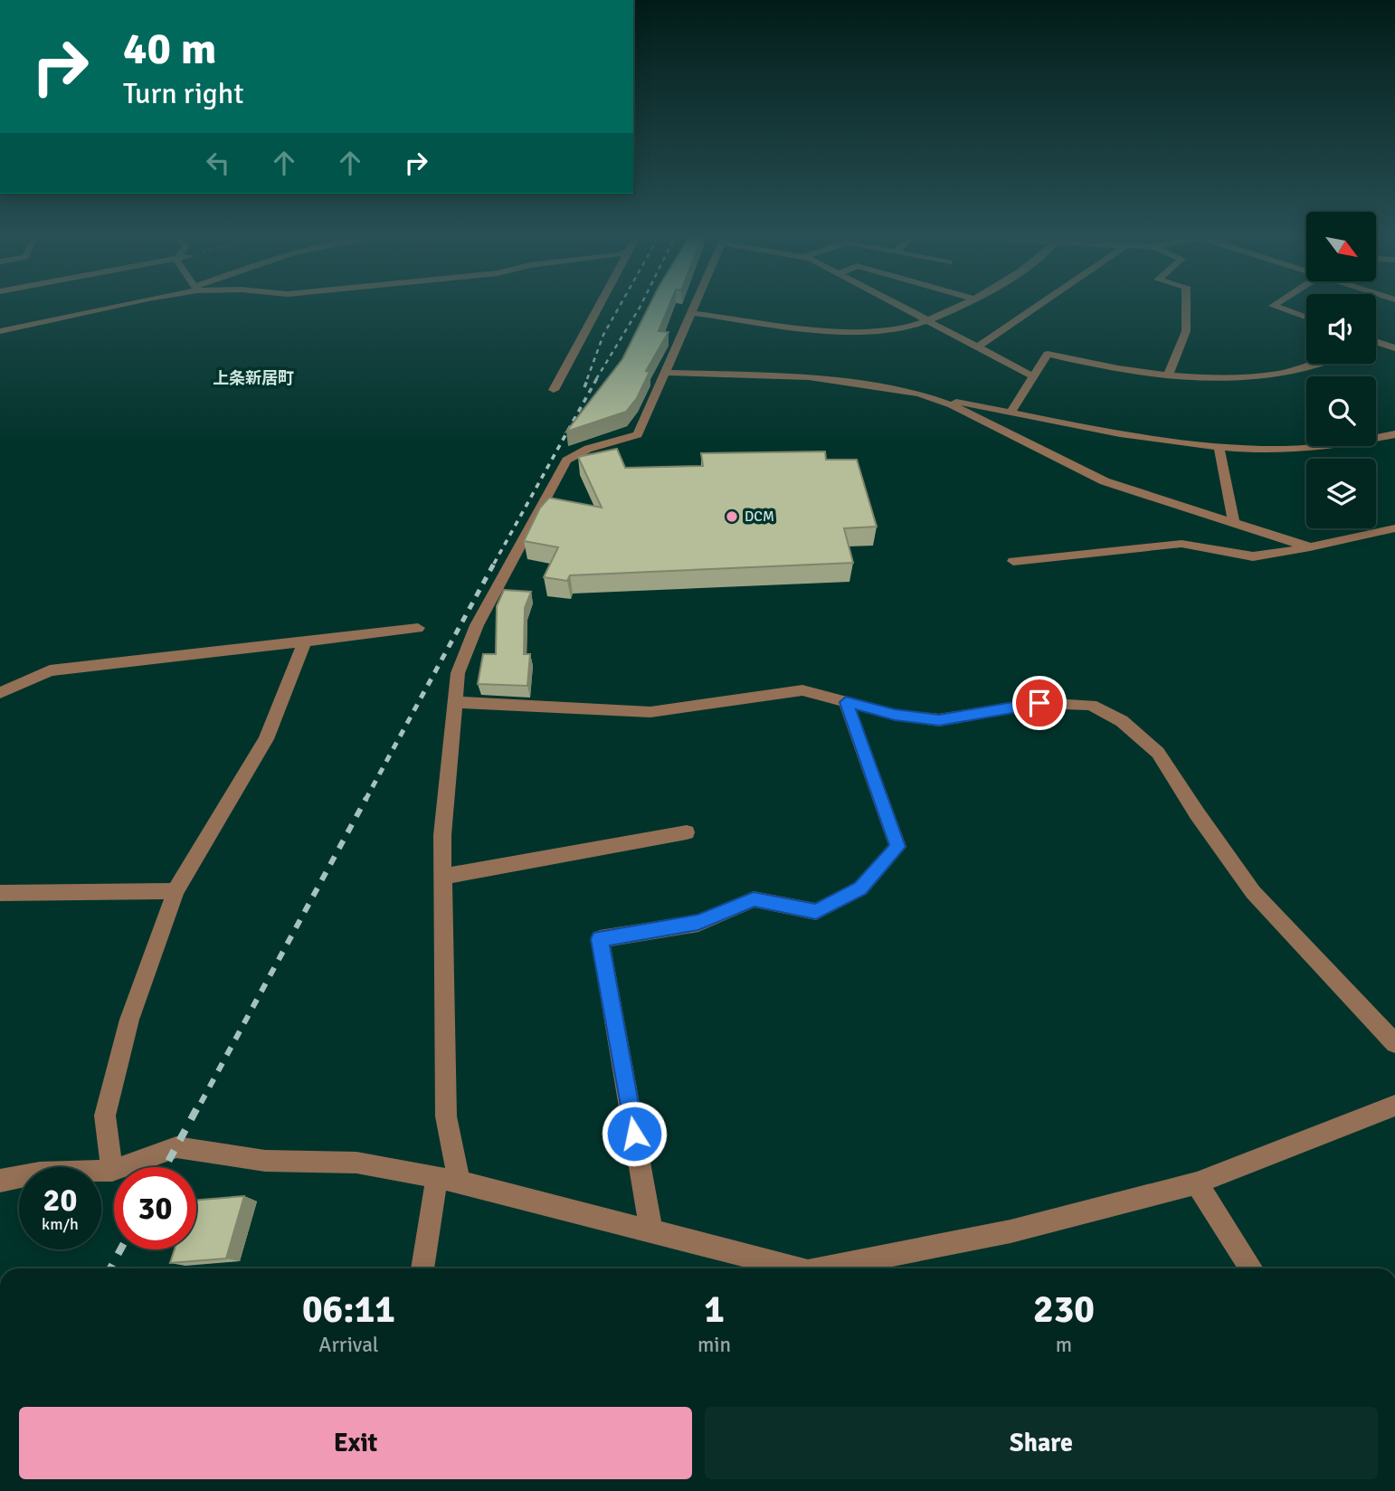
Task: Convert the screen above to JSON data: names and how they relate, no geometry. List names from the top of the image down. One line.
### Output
{"districts":["上条新居町"],"places":["DCM"],"north":"bottom right","page":{"turn":["40 m","Turn right"],"speed":"20 km/h","limit":"30","eta":["06:11","Arrival","1","min","230","m"],"buttons":["Exit","Share"]}}
